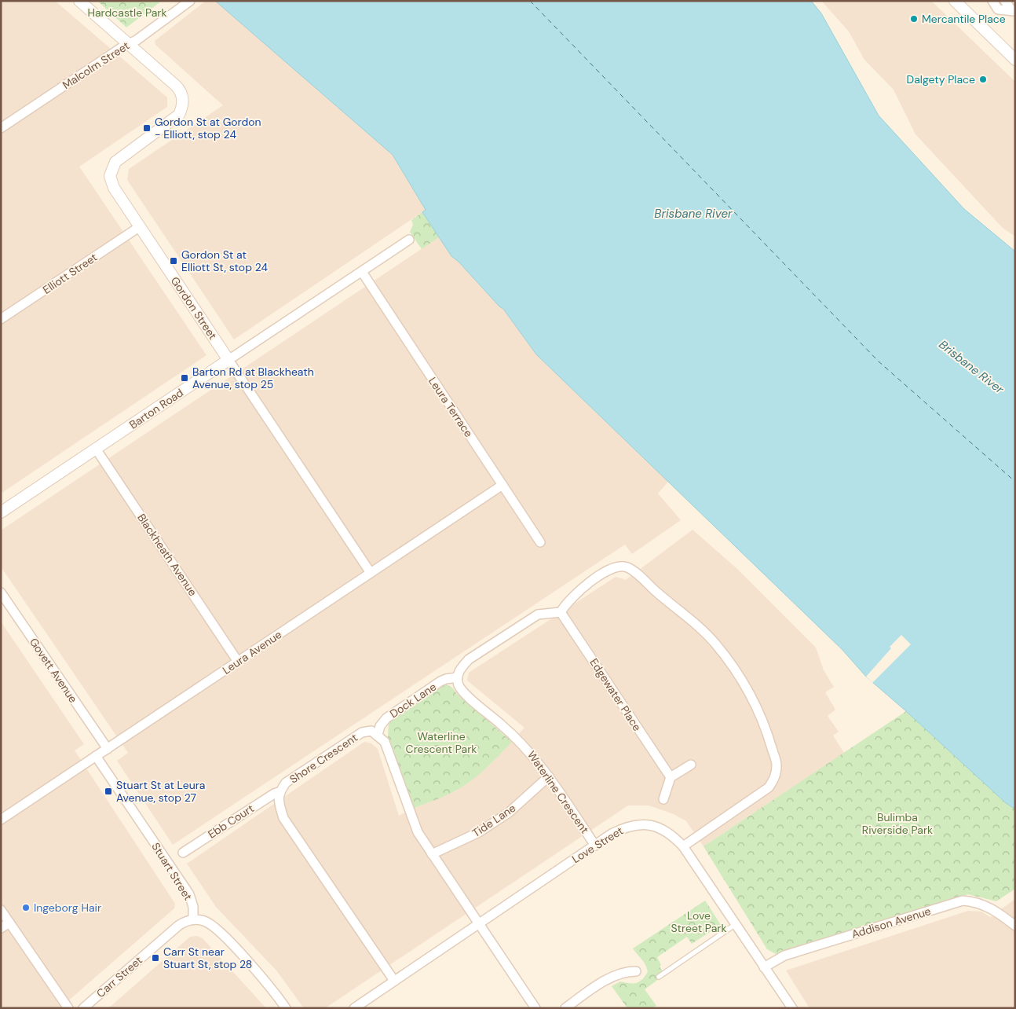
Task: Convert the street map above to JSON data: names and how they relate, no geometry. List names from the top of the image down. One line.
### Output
{"streets":{"street":["Malcolm Street","Elliott Street","Gordon Street","Leura Terrace","Barton Road","Blackheath Avenue","Leura Avenue","Govett Avenue","Edgewater Place","Dock Lane","Shore Crescent","Waterline Crescent","Tide Lane","Ebb Court","Love Street","Stuart Street","Addison Avenue","Carr Street"]},"crossings":[["Malcolm Street","Gordon Street"],["Elliott Street","Gordon Street"],["Gordon Street","Barton Road"],["Gordon Street","Leura Avenue"],["Leura Terrace","Barton Road"],["Leura Terrace","Leura Avenue"],["Barton Road","Blackheath Avenue"],["Blackheath Avenue","Leura Avenue"],["Leura Avenue","Govett Avenue"],["Leura Avenue","Stuart Street"],["Dock Lane","Shore Crescent"],["Dock Lane","Waterline Crescent"],["Shore Crescent","Ebb Court"],["Waterline Crescent","Tide Lane"],["Waterline Crescent","Love Street"],["Love Street","Addison Avenue"],["Stuart Street","Carr Street"]],"water":["Brisbane River"],"parks":["Hardcastle Park","Waterline Crescent Park","Bulimba Riverside Park","Love Street Park"],"places":{"other":["Mercantile Place","Dalgety Place","Ingeborg Hair"],"transit":["Gordon St at Gordon - Elliott, stop 24","Gordon St at Elliott St, stop 24","Barton Rd at Blackheath Avenue, stop 25","Stuart St at Leura Avenue, stop 27","Carr St near Stuart St, stop 28"]}}
